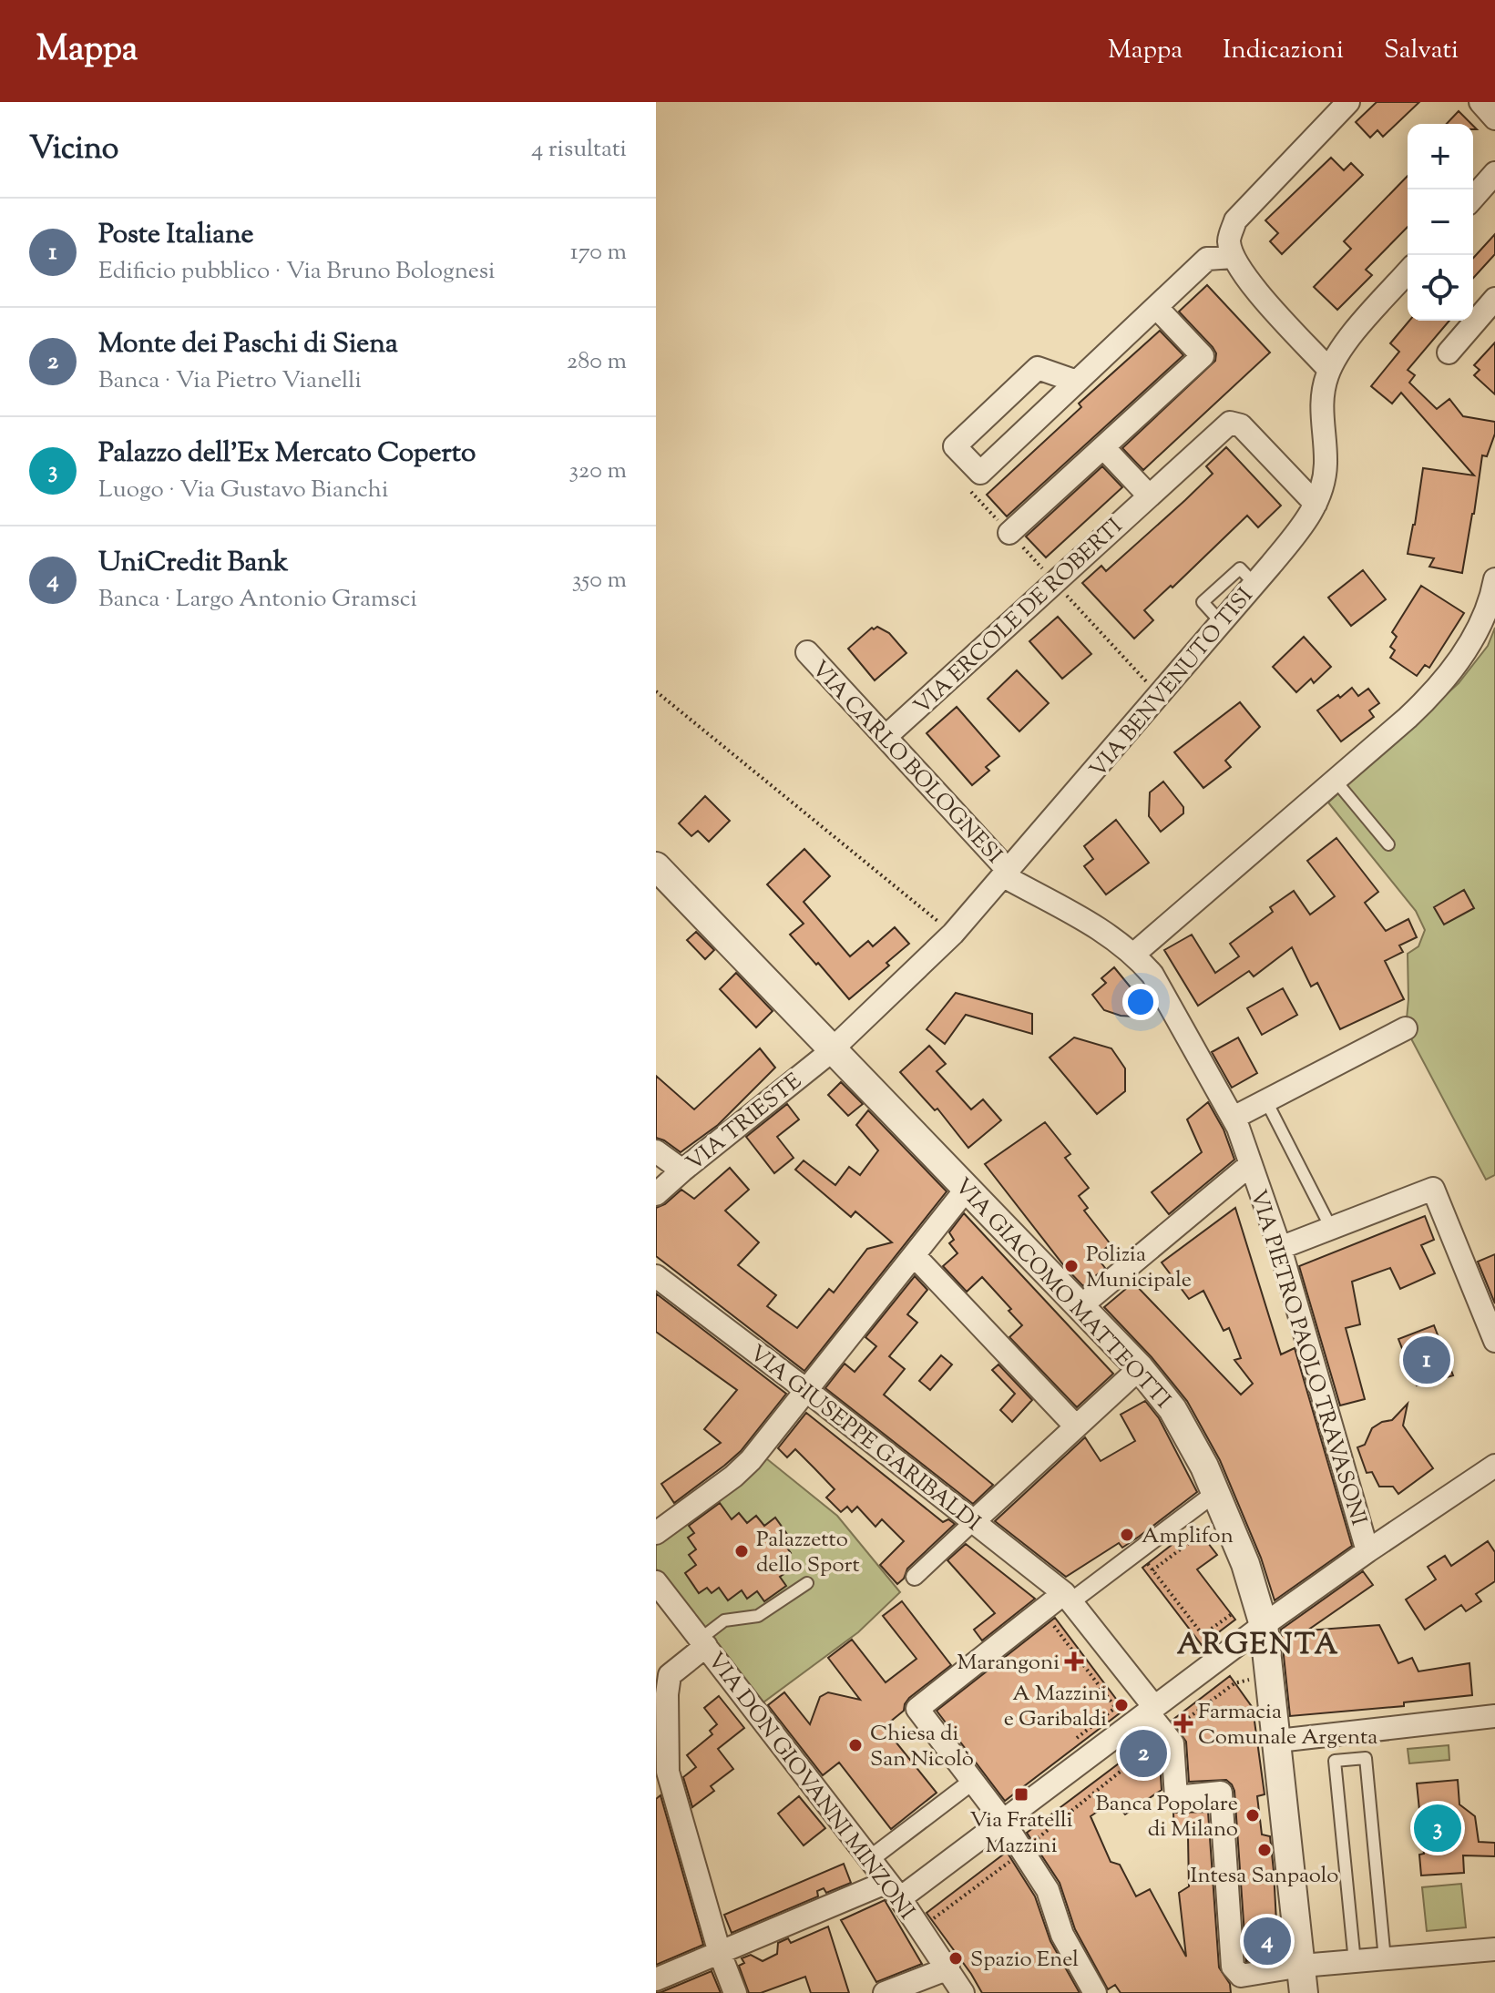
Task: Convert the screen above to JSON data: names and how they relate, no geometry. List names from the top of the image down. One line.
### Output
{"streets":{"street":["VIA ERCOLE DE ROBERTI","VIA BENVENUTO TISI","VIA CARLO BOLOGNESI","VIA TRIESTE","VIA GIACOMO MATTEOTTI","VIA PIETRO PAOLO TRAVASONI","VIA GIUSEPPE GARIBALDI","VIA DON GIOVANNI MINZONI"]},"crossings":[["VIA ERCOLE DE ROBERTI","VIA BENVENUTO TISI"],["VIA ERCOLE DE ROBERTI","VIA CARLO BOLOGNESI"],["VIA BENVENUTO TISI","VIA CARLO BOLOGNESI"],["VIA BENVENUTO TISI","VIA TRIESTE"],["VIA BENVENUTO TISI","VIA GIACOMO MATTEOTTI"],["VIA CARLO BOLOGNESI","VIA PIETRO PAOLO TRAVASONI"],["VIA TRIESTE","VIA GIACOMO MATTEOTTI"]],"districts":["ARGENTA"],"places":{"other":["Polizia Municipale","Amplifon","Palazzetto dello Sport","A Mazzini e Garibaldi","Chiesa di San Nicolò","Banca Popolare di Milano","Intesa Sanpaolo","Spazio Enel"],"health":["Marangoni","Farmacia Comunale Argenta"],"transit":["Via Fratelli Mazzini"]},"page":{"header":"Mappa","nav":["Mappa","Indicazioni","Salvati"],"heading":["Vicino","4 risultati"],"map_buttons":["+","−"],"list":[{"mark":"1","name":"Poste Italiane","note":"Edificio pubblico · Via Bruno Bolognesi","value":"170 m"},{"mark":"2","name":"Monte dei Paschi di Siena","note":"Banca · Via Pietro Vianelli","value":"280 m"},{"mark":"3","name":"Palazzo dell'Ex Mercato Coperto","note":"Luogo · Via Gustavo Bianchi","value":"320 m"},{"mark":"4","name":"UniCredit Bank","note":"Banca · Largo Antonio Gramsci","value":"350 m"}],"pins":["1","2","3","4"]}}
